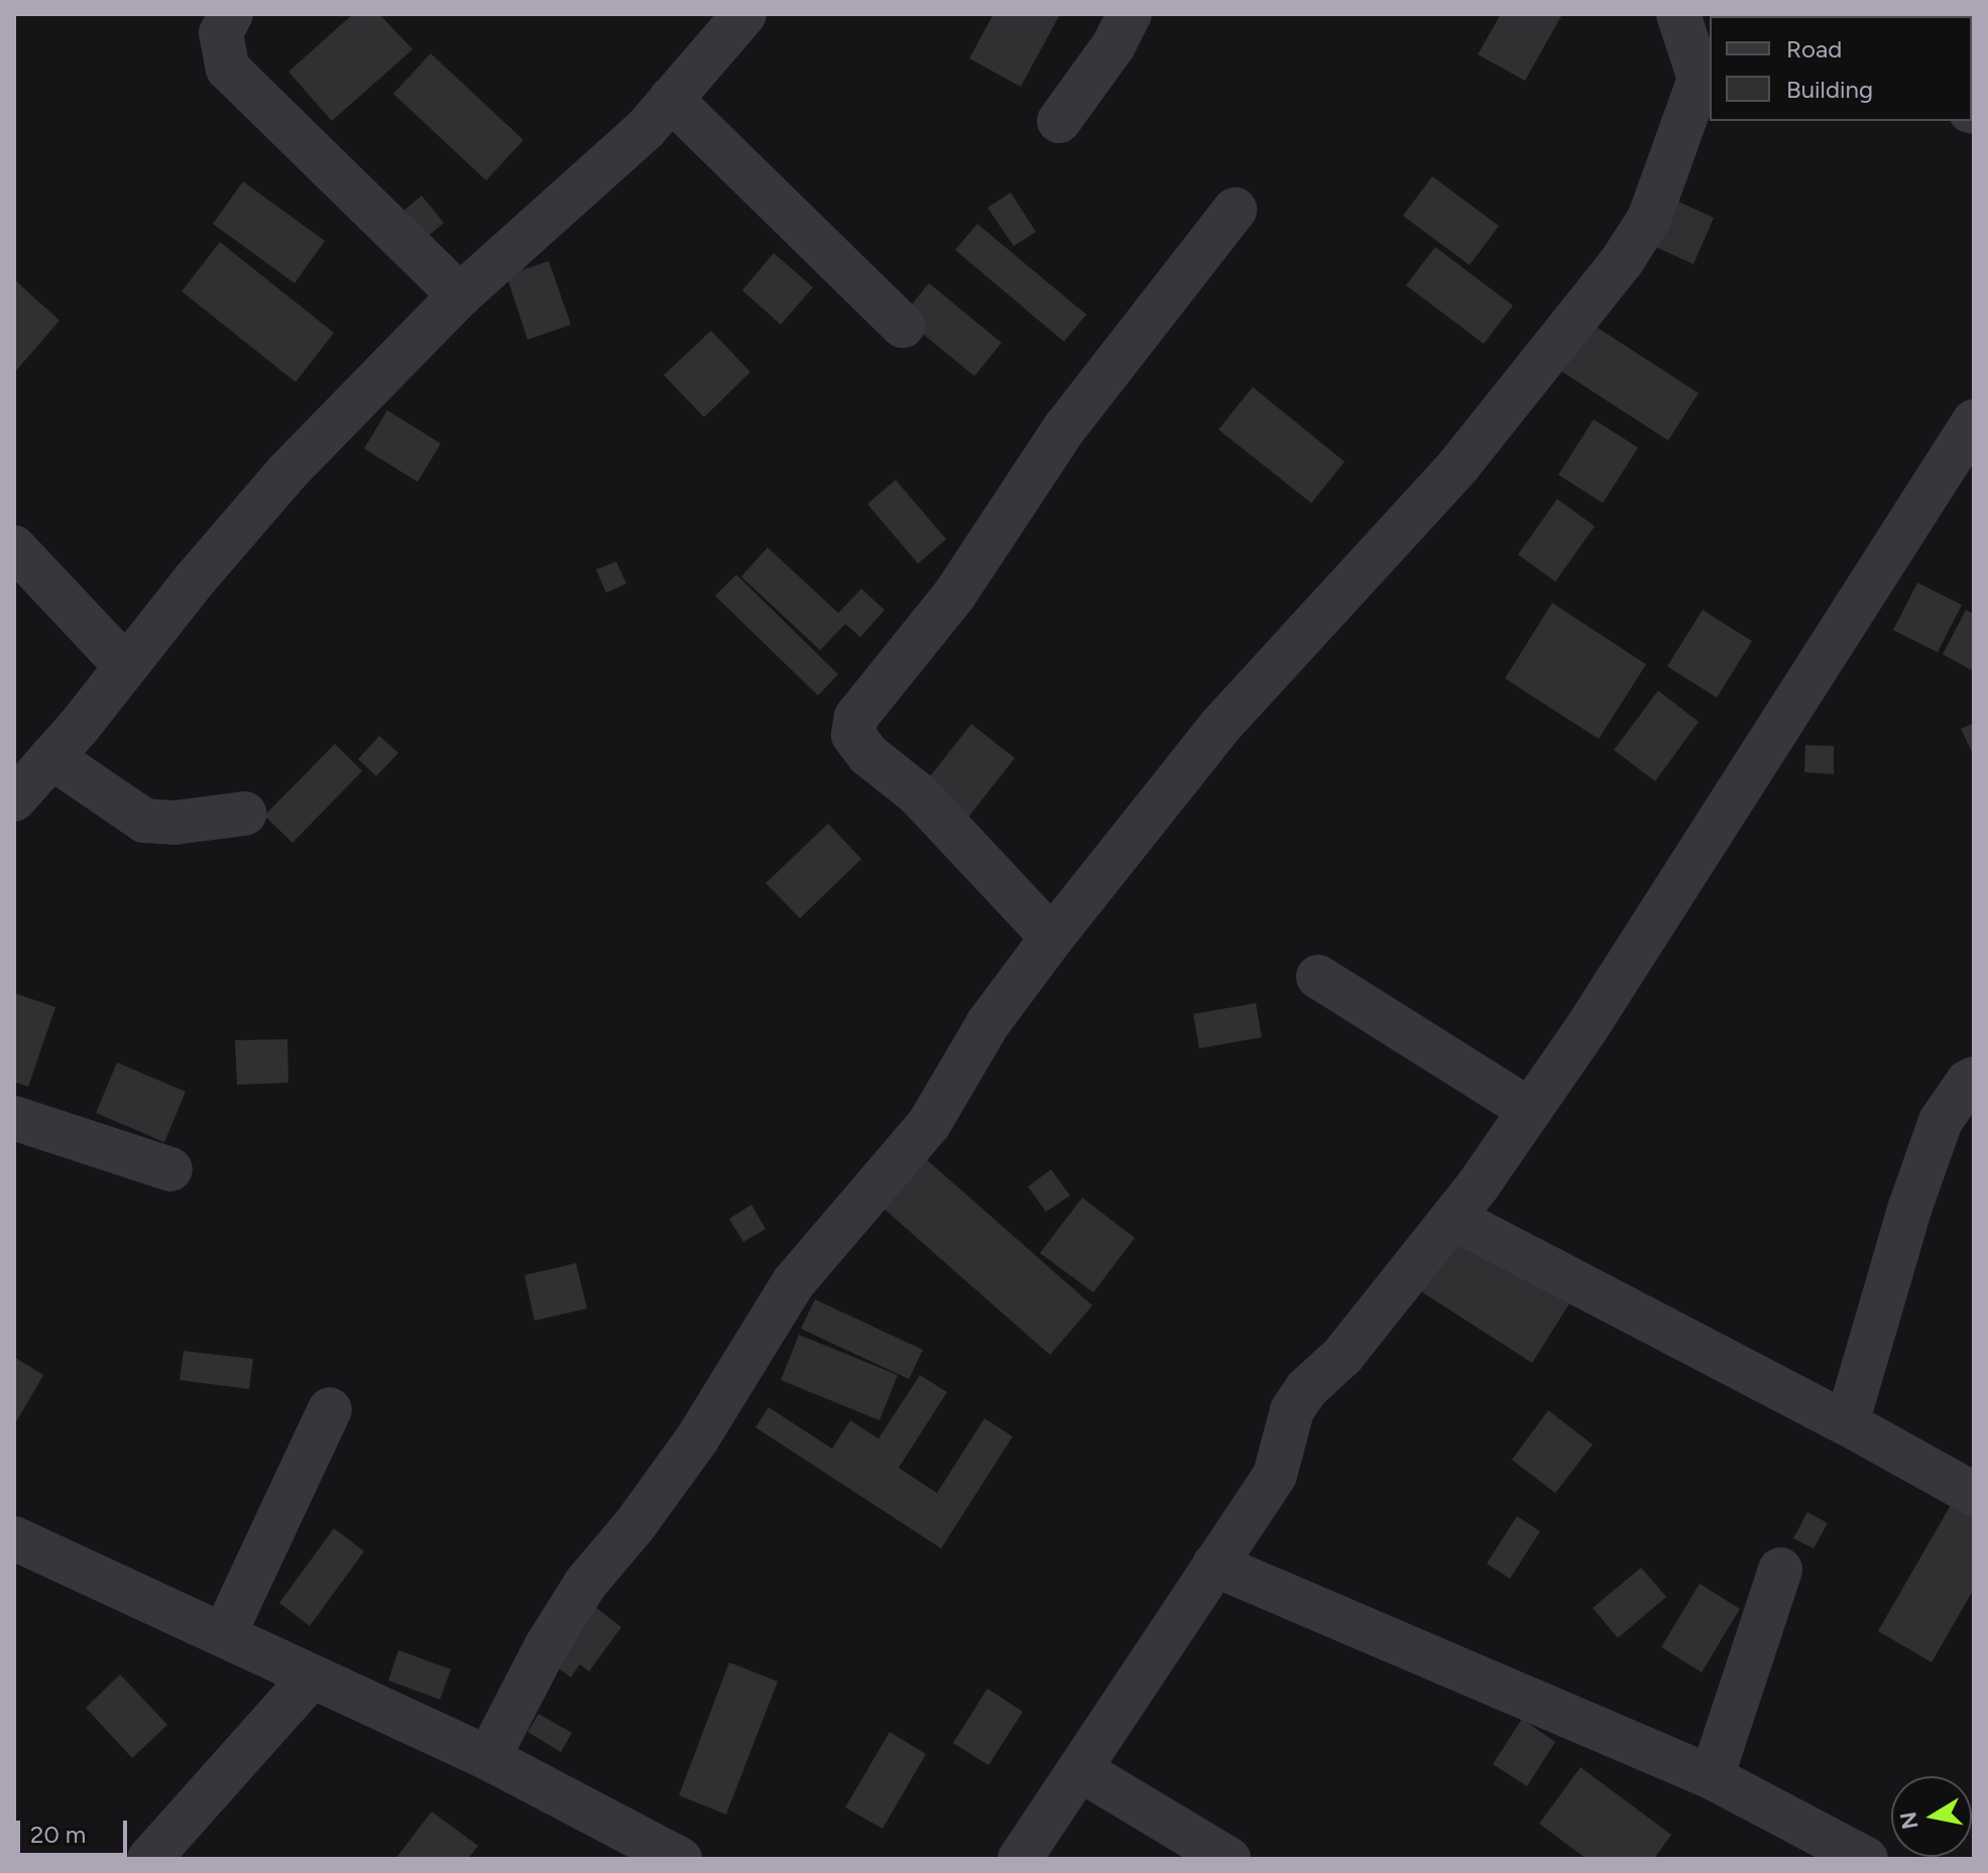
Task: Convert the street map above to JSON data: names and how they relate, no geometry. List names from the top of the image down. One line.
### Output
{"legend":["Road","Building"],"scale_bar":"20 m","north":"left"}
